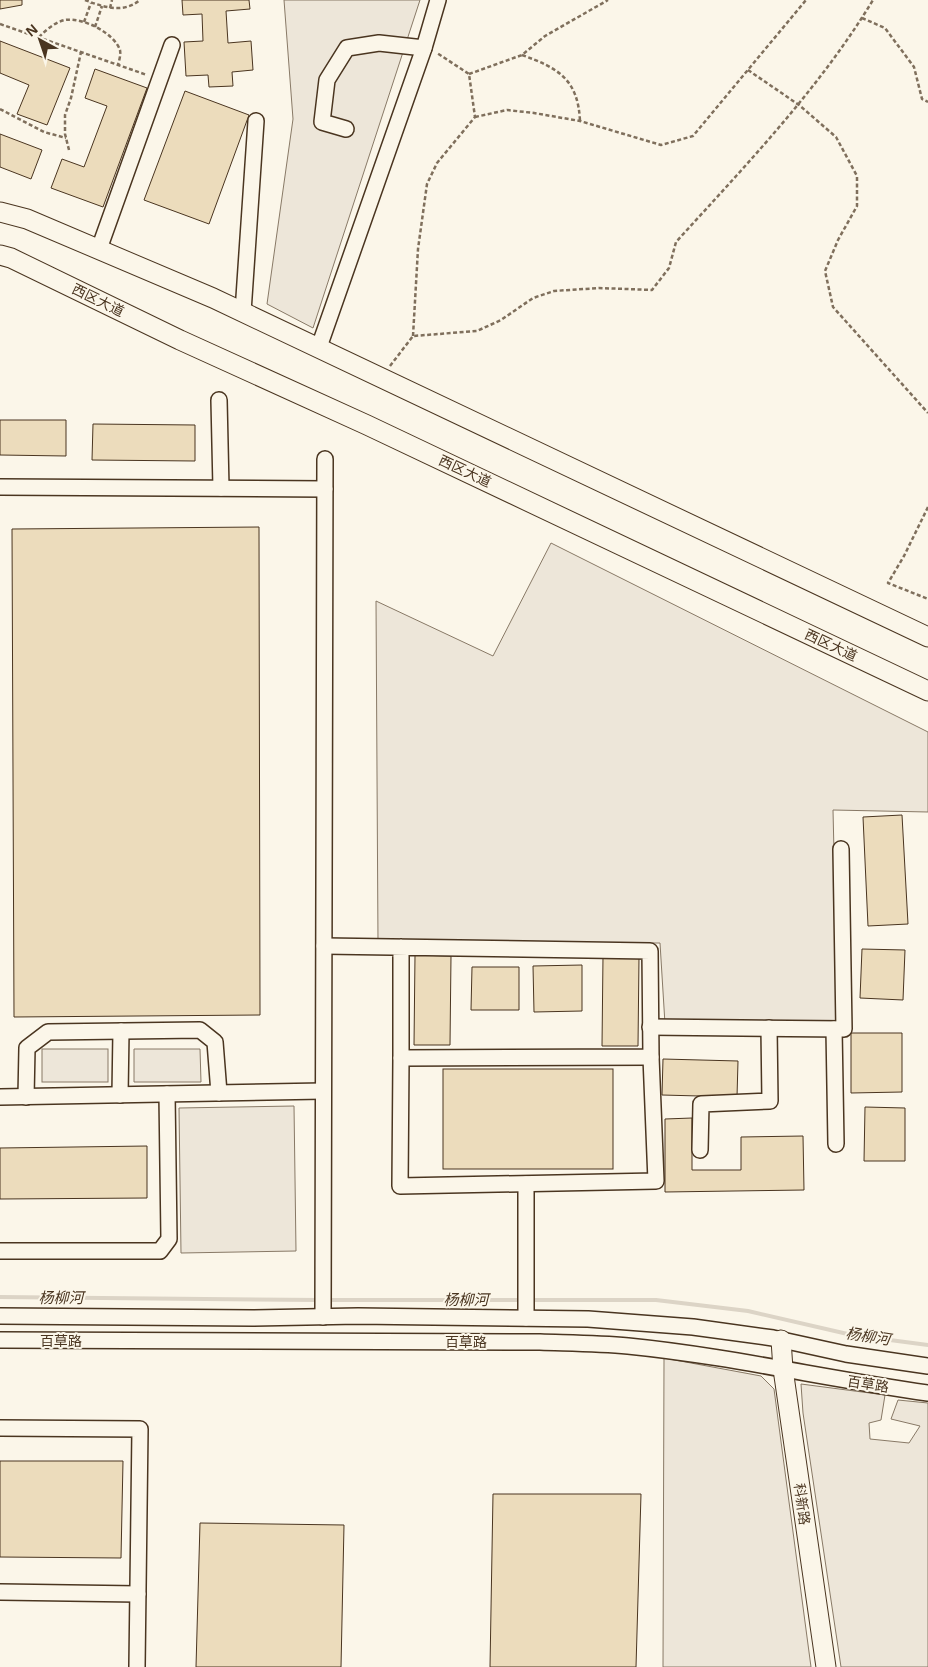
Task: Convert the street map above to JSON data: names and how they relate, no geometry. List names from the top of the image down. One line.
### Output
{"streets":{"main road":["西区大道","科新路"],"street":["百草路"]},"crossings":[["百草路","科新路"]],"water":["杨柳河"],"north":"top left"}
